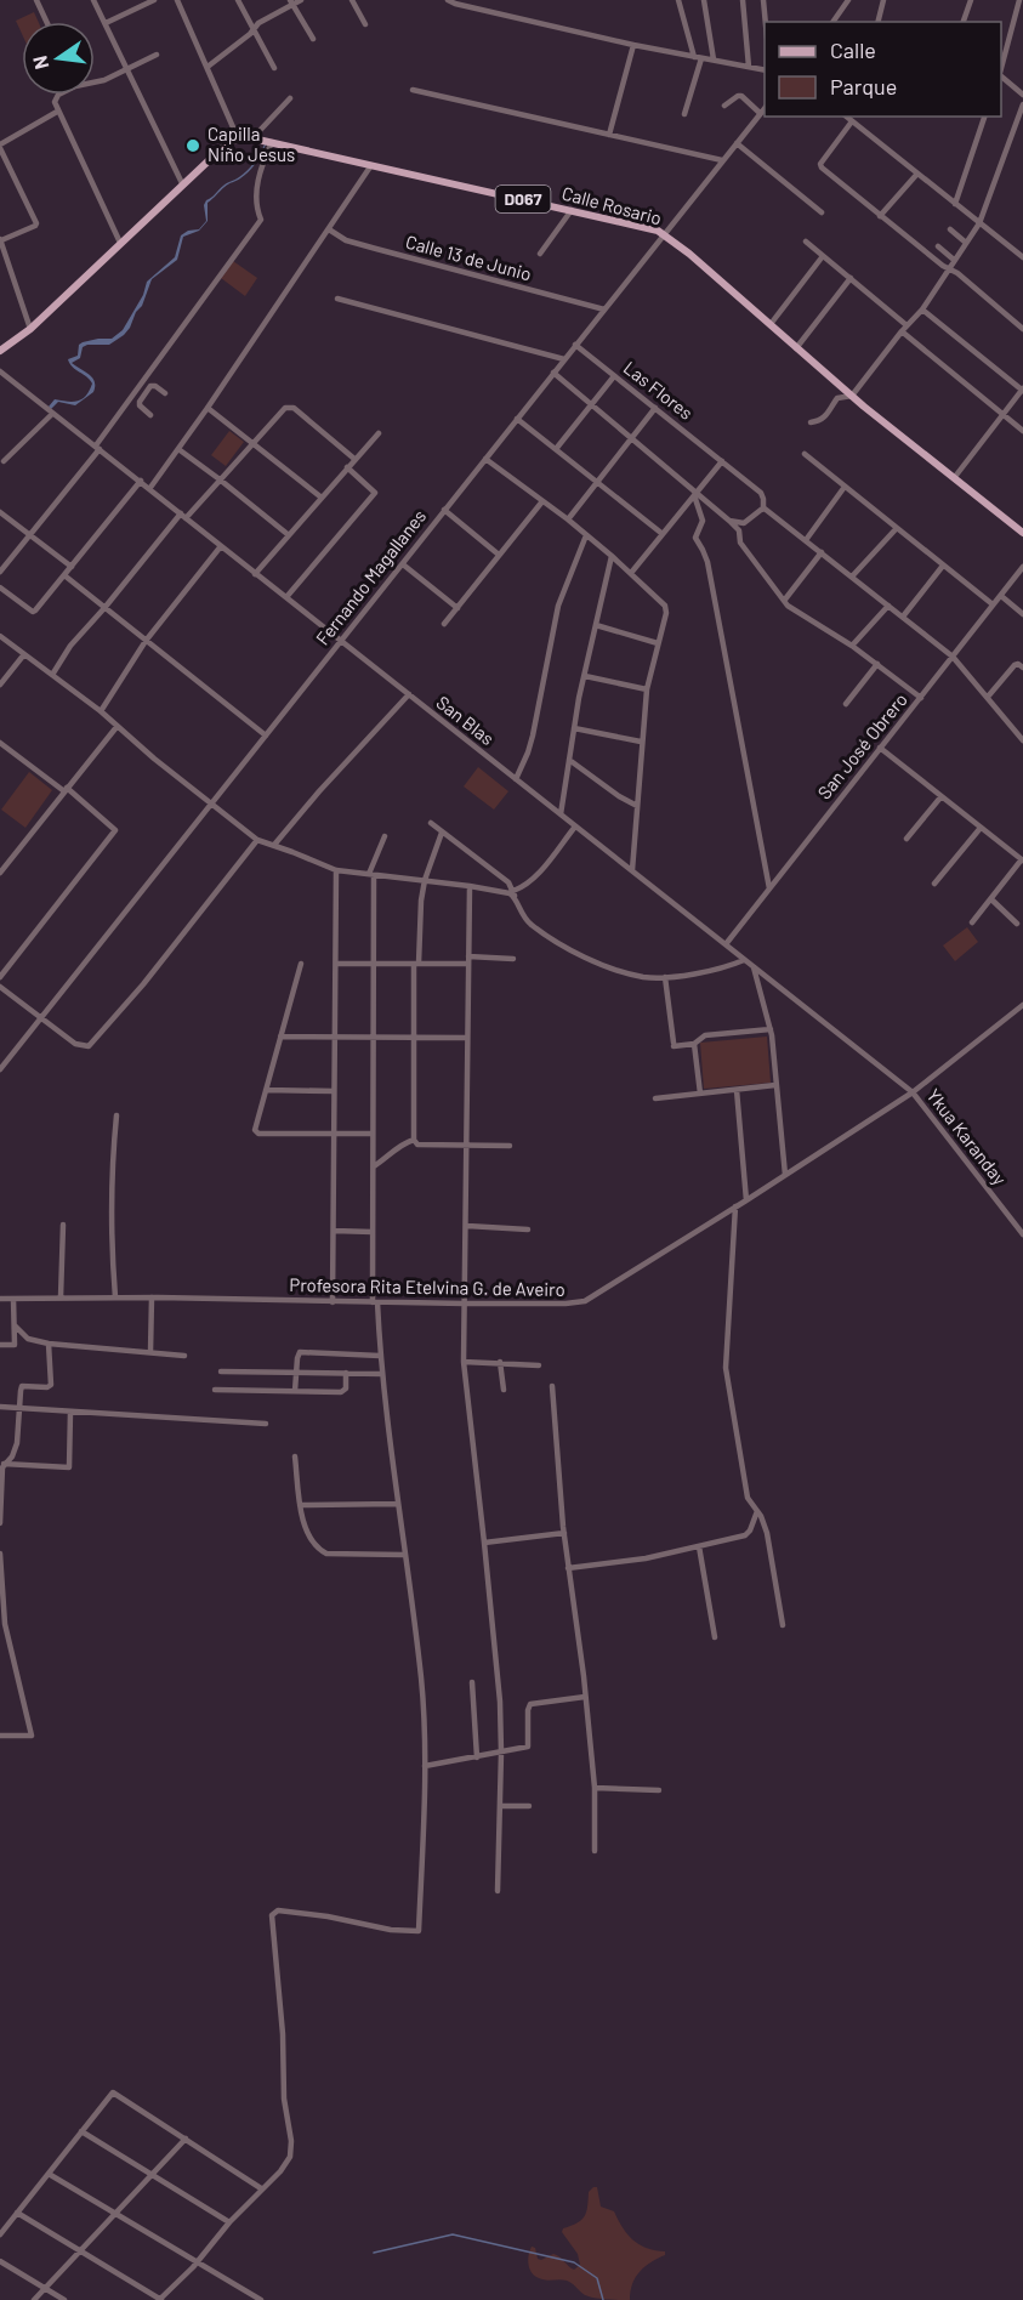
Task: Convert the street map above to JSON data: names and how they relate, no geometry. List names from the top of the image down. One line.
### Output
{"streets":{"main road":["D067","Calle Rosario"],"street":["Calle 13 de Junio","Las Flores","Fernando Magallanes","San Blas","San José Obrero","Ykua Karanday","Profesora Rita Etelvina G. de Aveiro"]},"crossings":[["Calle Rosario","Fernando Magallanes"],["Calle 13 de Junio","Fernando Magallanes"],["Las Flores","Fernando Magallanes"],["Fernando Magallanes","San Blas"],["San Blas","San José Obrero"],["San Blas","Ykua Karanday"],["San Blas","Profesora Rita Etelvina G. de Aveiro"],["Ykua Karanday","Profesora Rita Etelvina G. de Aveiro"]],"places":["Capilla Niño Jesus"],"legend":["Calle","Parque"],"north":"left"}
